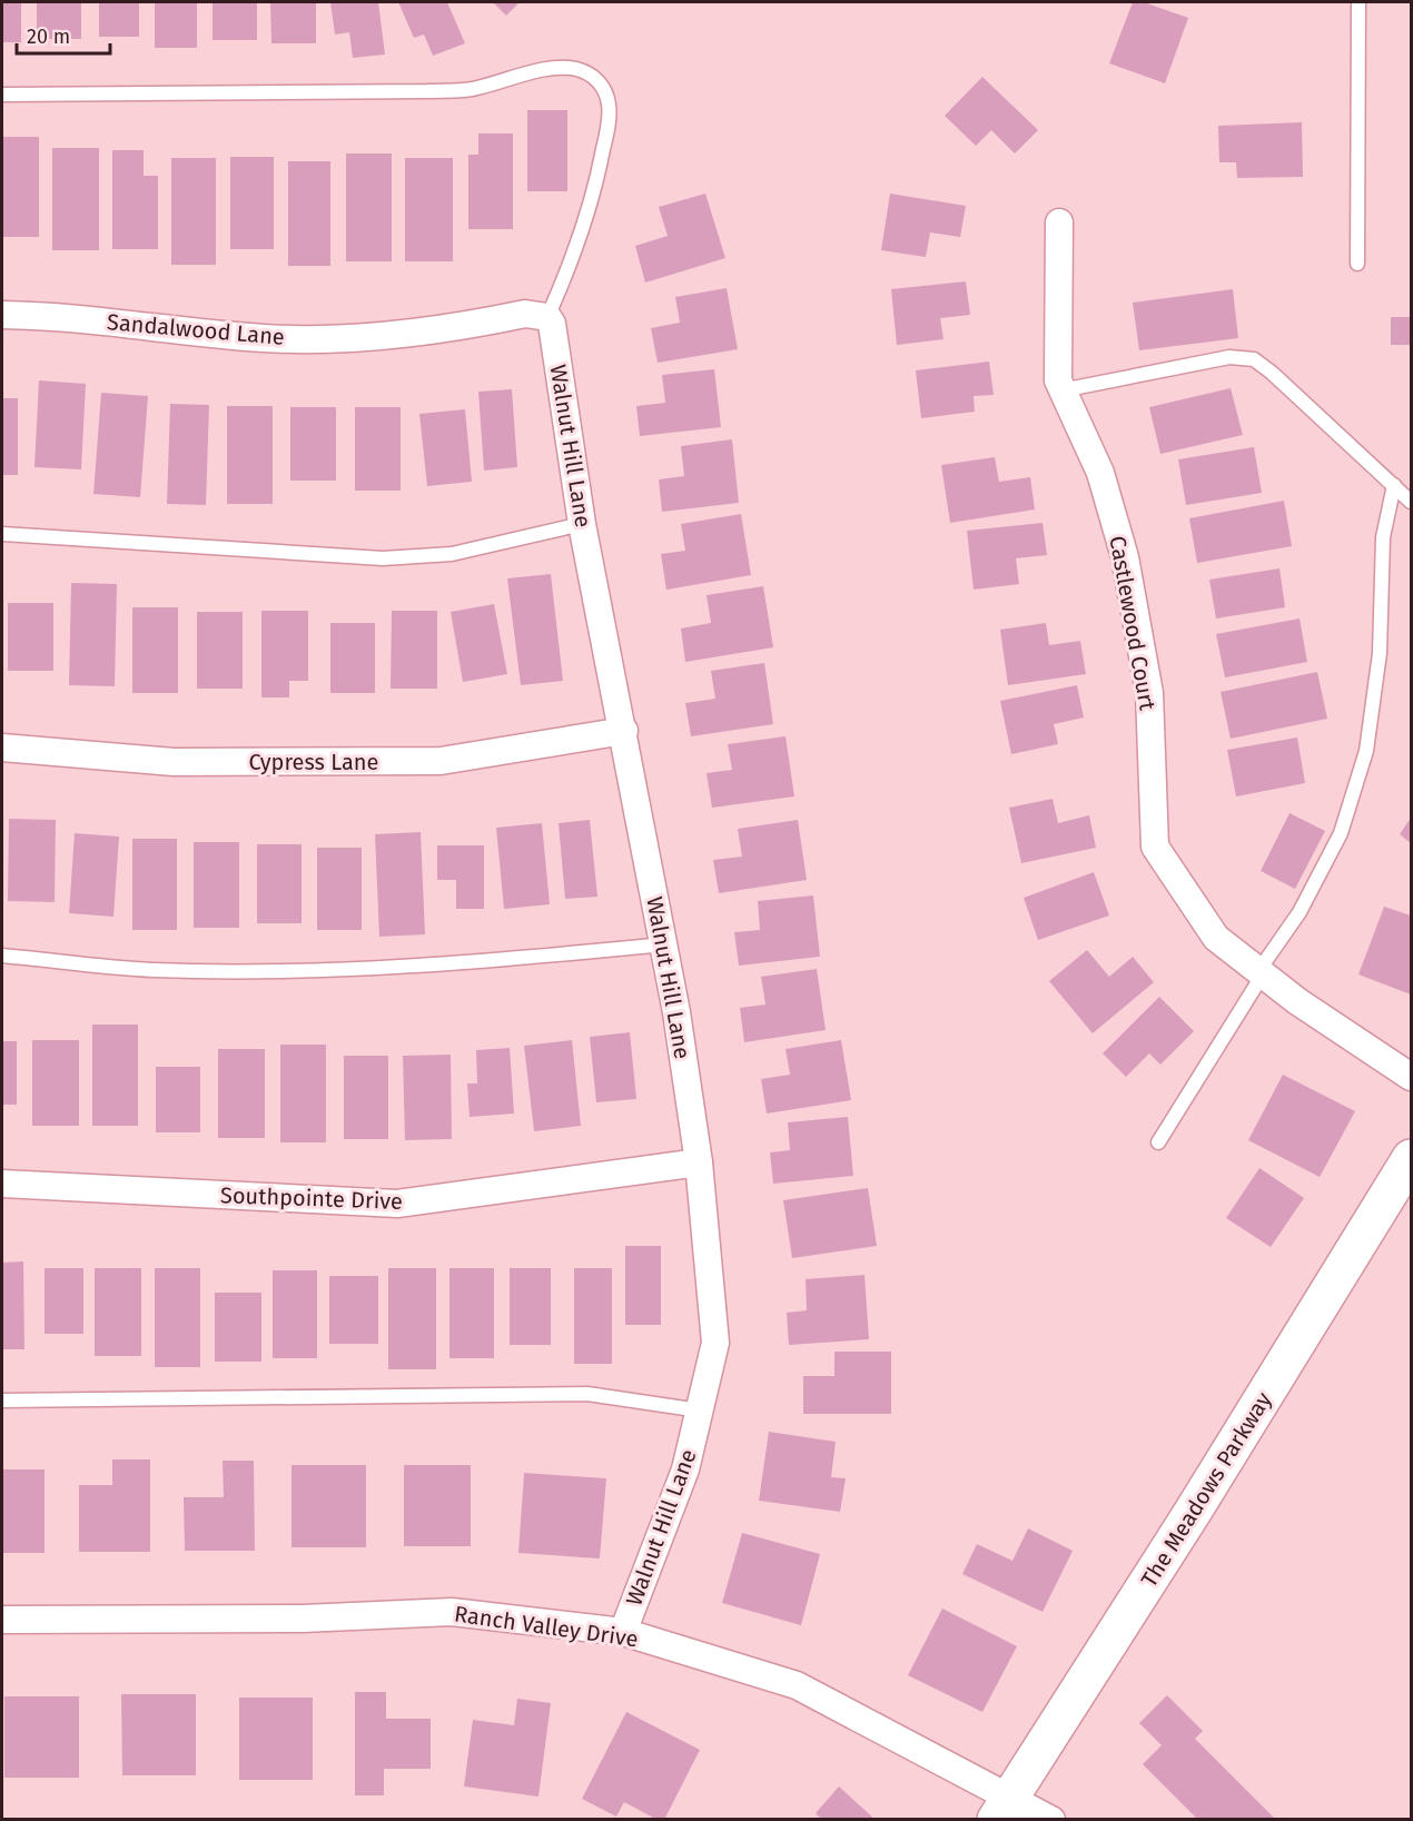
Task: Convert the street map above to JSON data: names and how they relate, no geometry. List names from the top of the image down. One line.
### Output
{"streets":{"street":["Sandalwood Lane","Walnut Hill Lane","Castlewood Court","Cypress Lane","Southpointe Drive","The Meadows Parkway","Ranch Valley Drive"]},"crossings":[["Sandalwood Lane","Walnut Hill Lane"],["Walnut Hill Lane","Cypress Lane"],["Walnut Hill Lane","Southpointe Drive"],["Walnut Hill Lane","Ranch Valley Drive"],["The Meadows Parkway","Ranch Valley Drive"]],"scale_bar":"20 m"}
